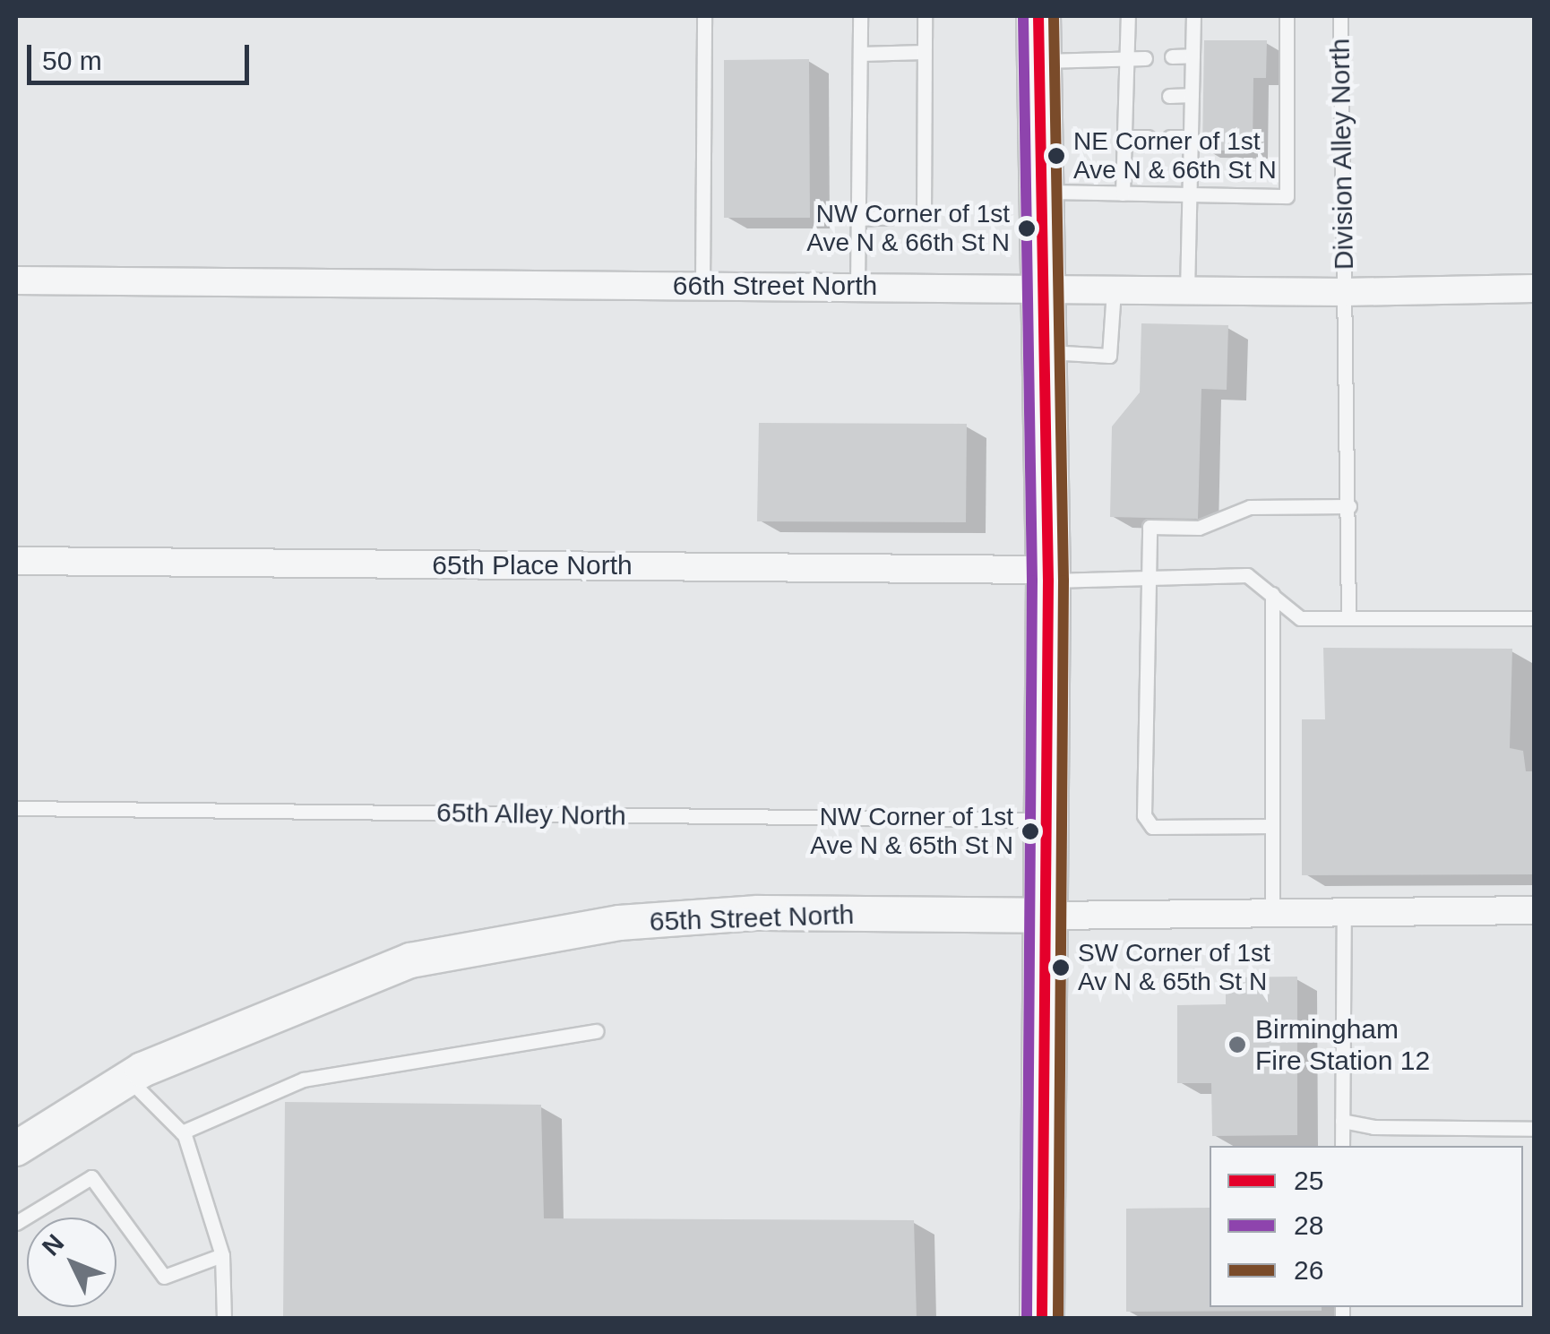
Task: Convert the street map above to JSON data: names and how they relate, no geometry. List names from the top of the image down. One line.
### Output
{"streets":{"street":["66th Street North","65th Place North","65th Street North"],"lane":["Division Alley North","65th Alley North"]},"crossings":[["Division Alley North","66th Street North"]],"places":["NE Corner of 1st Ave N & 66th St N","NW Corner of 1st Ave N & 66th St N","NW Corner of 1st Ave N & 65th St N","SW Corner of 1st Av N & 65th St N","Birmingham Fire Station 12"],"lines":["transit line 25","transit line 28","transit line 26"],"legend":["25","28","26"],"scale_bar":"50 m","north":"top left"}
